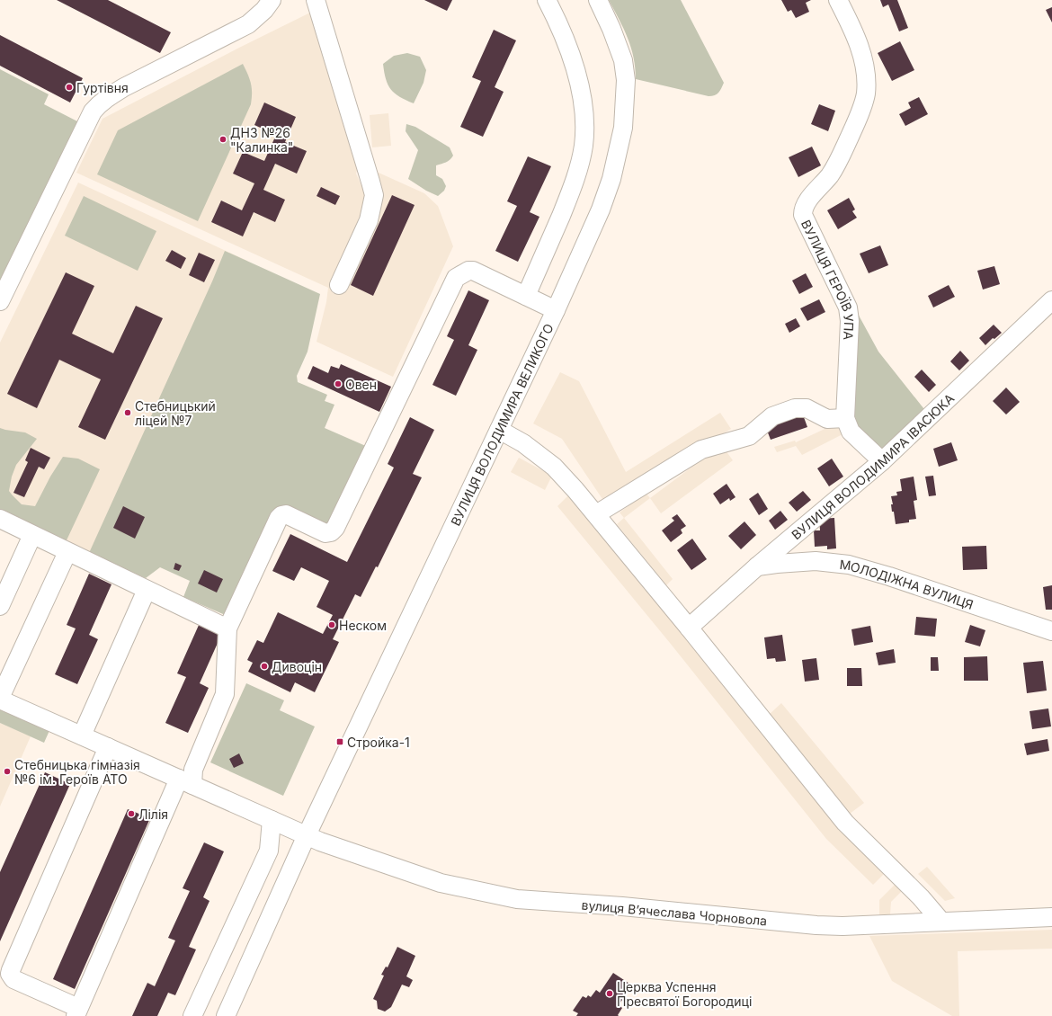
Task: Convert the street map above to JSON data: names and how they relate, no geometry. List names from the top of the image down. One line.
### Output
{"streets":{"street":["ВУЛИЦЯ ГЕРОЇВ УПА","ВУЛИЦЯ ВОЛОДИМИРА ВЕЛИКОГО","ВУЛИЦЯ ВОЛОДИМИРА ІВАСЮКА","МОЛОДІЖНА ВУЛИЦЯ","вулиця Вʼячеслава Чорновола"]},"crossings":[["ВУЛИЦЯ ГЕРОЇВ УПА","ВУЛИЦЯ ВОЛОДИМИРА ІВАСЮКА"],["ВУЛИЦЯ ВОЛОДИМИРА ВЕЛИКОГО","вулиця Вʼячеслава Чорновола"],["ВУЛИЦЯ ВОЛОДИМИРА ІВАСЮКА","МОЛОДІЖНА ВУЛИЦЯ"]],"places":{"other":["Гуртівня","ДНЗ №26 \"Калинка\"","Овен","Стебницький ліцей №7","Неском","Дивоцін","Стебницька гімназія №6 ім. Героїв АТО","Лілія","Церква Успення Пресвятої Богородиці"],"transit":["Стройка-1"]}}
